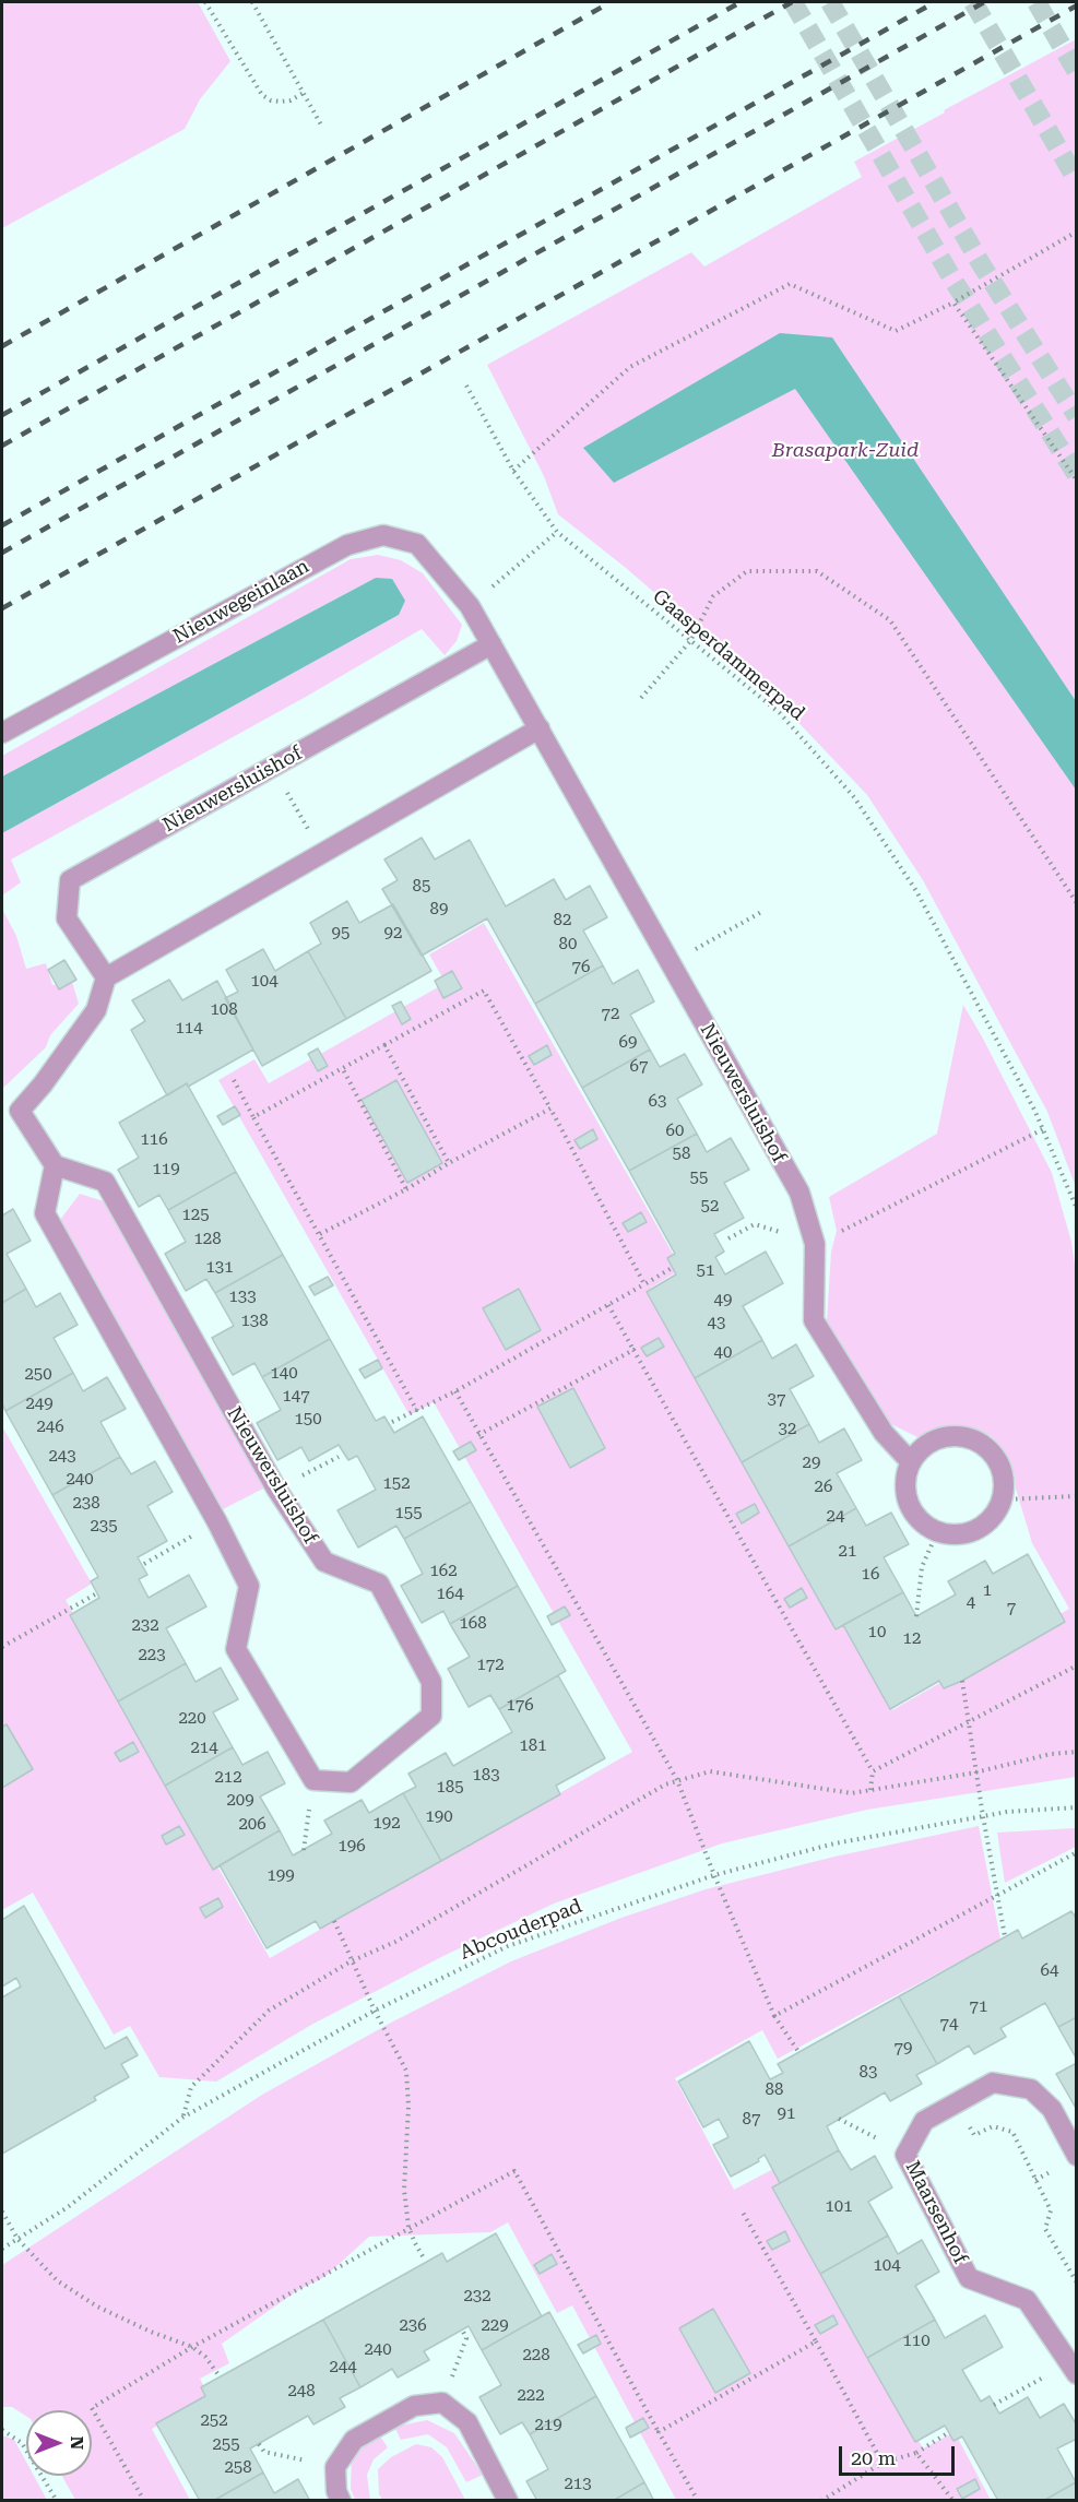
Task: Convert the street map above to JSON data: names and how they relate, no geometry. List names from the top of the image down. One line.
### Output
{"streets":{"street":["Nieuwegeinlaan","Nieuwersluishof","Maarsenhof"],"path":["Gaasperdammerpad","Abcouderpad"]},"crossings":[["Nieuwegeinlaan","Nieuwersluishof"]],"parks":["Brasapark-Zuid"],"house_numbers":["85","89","82","95","92","80","76","104","108","72","114","69","67","63","60","116","58","119","55","52","125","128","131","51","133","49","138","43","40","140","250","147","37","249","150","246","32","243","29","240","152","26","238","155","24","235","21","162","16","1","164","4","7","168","232","10","12","223","172","176","220","181","214","183","212","185","209","190","192","206","196","199","64","71","74","79","83","88","91","87","101","104","232","236","229","110","240","228","244","248","222","252","219","255","258","213"],"scale_bar":"20 m","north":"right"}
